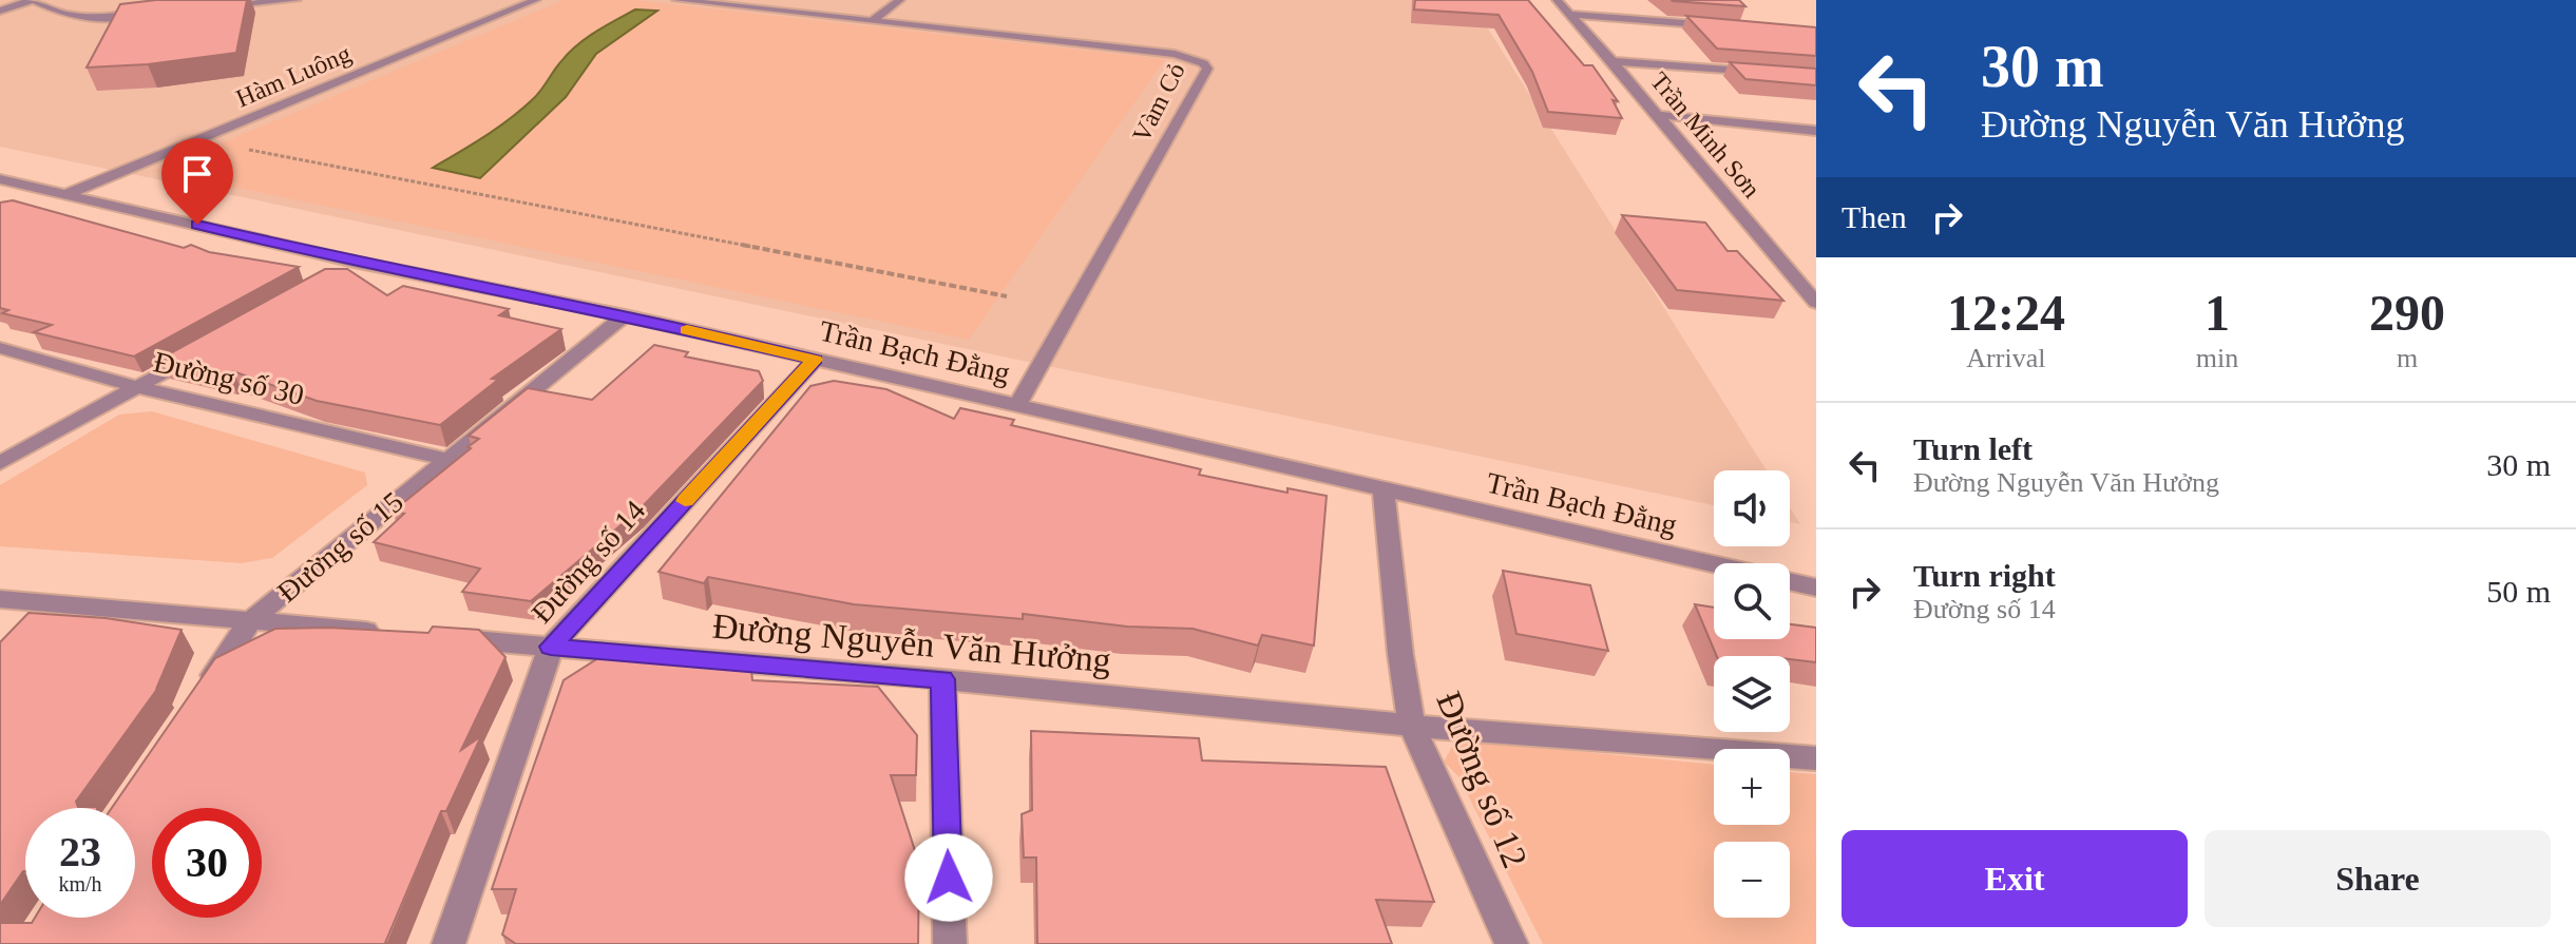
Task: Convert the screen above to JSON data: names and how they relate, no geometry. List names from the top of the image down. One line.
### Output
{"streets":{"street":["Hàm Luông","Vàm Cỏ","Trần Minh Sơn","Trần Bạch Đằng","Đường số 30","Đường số 15","Đường số 14","Đường Nguyễn Văn Hưởng","Đường số 12"]},"crossings":[["Hàm Luông","Trần Bạch Đằng"],["Vàm Cỏ","Trần Bạch Đằng"],["Trần Bạch Đằng","Đường số 15"],["Trần Bạch Đằng","Đường số 14"],["Trần Bạch Đằng","Đường số 12"],["Đường số 30","Đường số 15"],["Đường số 14","Đường Nguyễn Văn Hưởng"],["Đường Nguyễn Văn Hưởng","Đường số 12"]],"page":{"turn":["30 m","Đường Nguyễn Văn Hưởng"],"then":"Then","eta":["12:24","Arrival","1","min","290","m"],"list":[{"name":"Turn left","note":"Đường Nguyễn Văn Hưởng","value":"30 m"},{"name":"Turn right","note":"Đường số 14","value":"50 m"}],"map_buttons":["+","−"],"speed":"23 km/h","limit":"30","buttons":["Exit","Share"]}}
